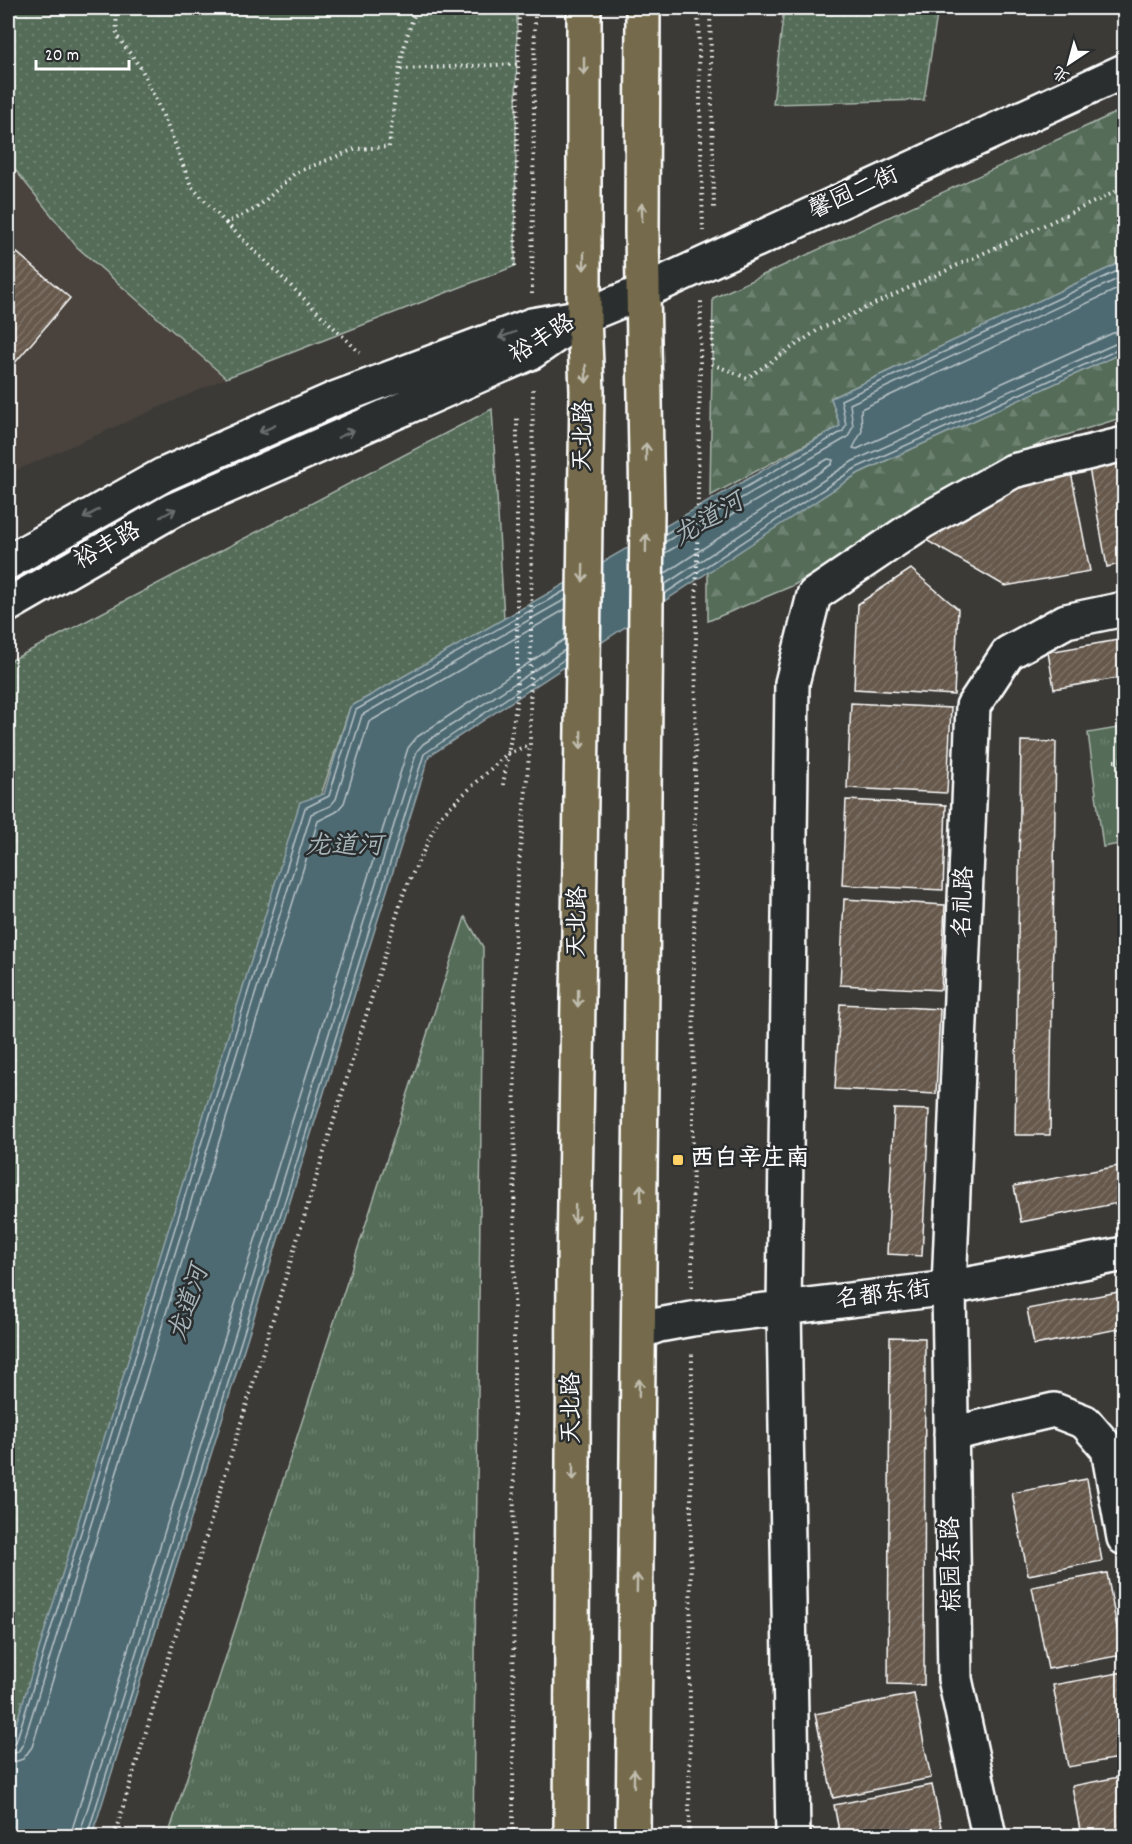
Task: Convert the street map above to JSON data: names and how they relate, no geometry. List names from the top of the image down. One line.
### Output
{"streets":{"main road":["天北路"],"street":["馨园二街","裕丰路","名礼路","名都东街","棕园东路"]},"crossings":[["馨园二街","裕丰路"],["馨园二街","天北路"],["裕丰路","天北路"],["名礼路","名都东街"],["名礼路","棕园东路"],["名都东街","棕园东路"]],"water":["龙道河"],"places":{"transit":["西白辛庄南"]},"scale_bar":"20 m","north":"bottom left"}
